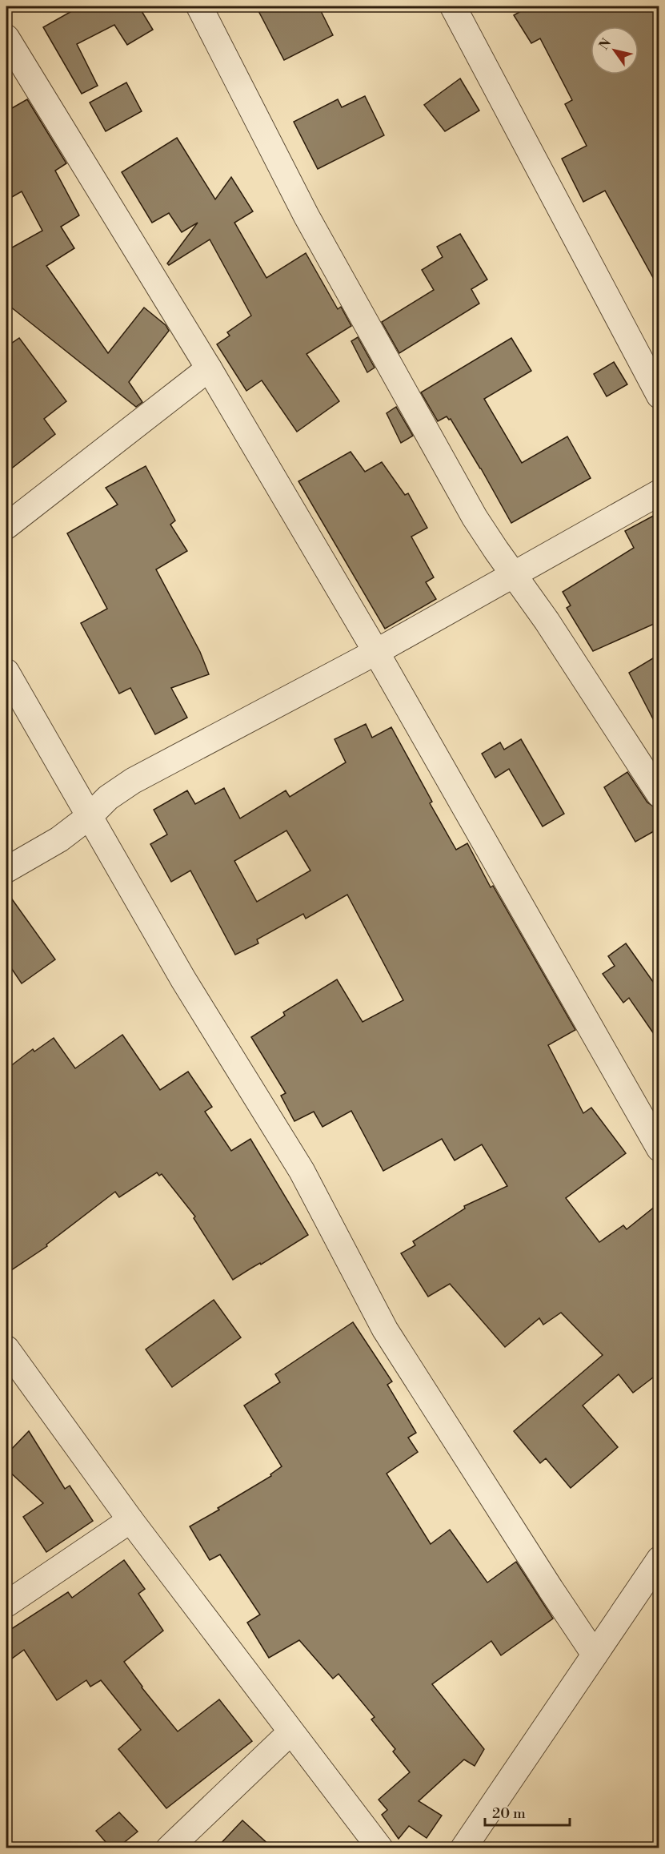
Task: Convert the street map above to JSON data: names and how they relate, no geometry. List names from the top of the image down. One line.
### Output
{"scale_bar":"20 m","north":"top left"}
